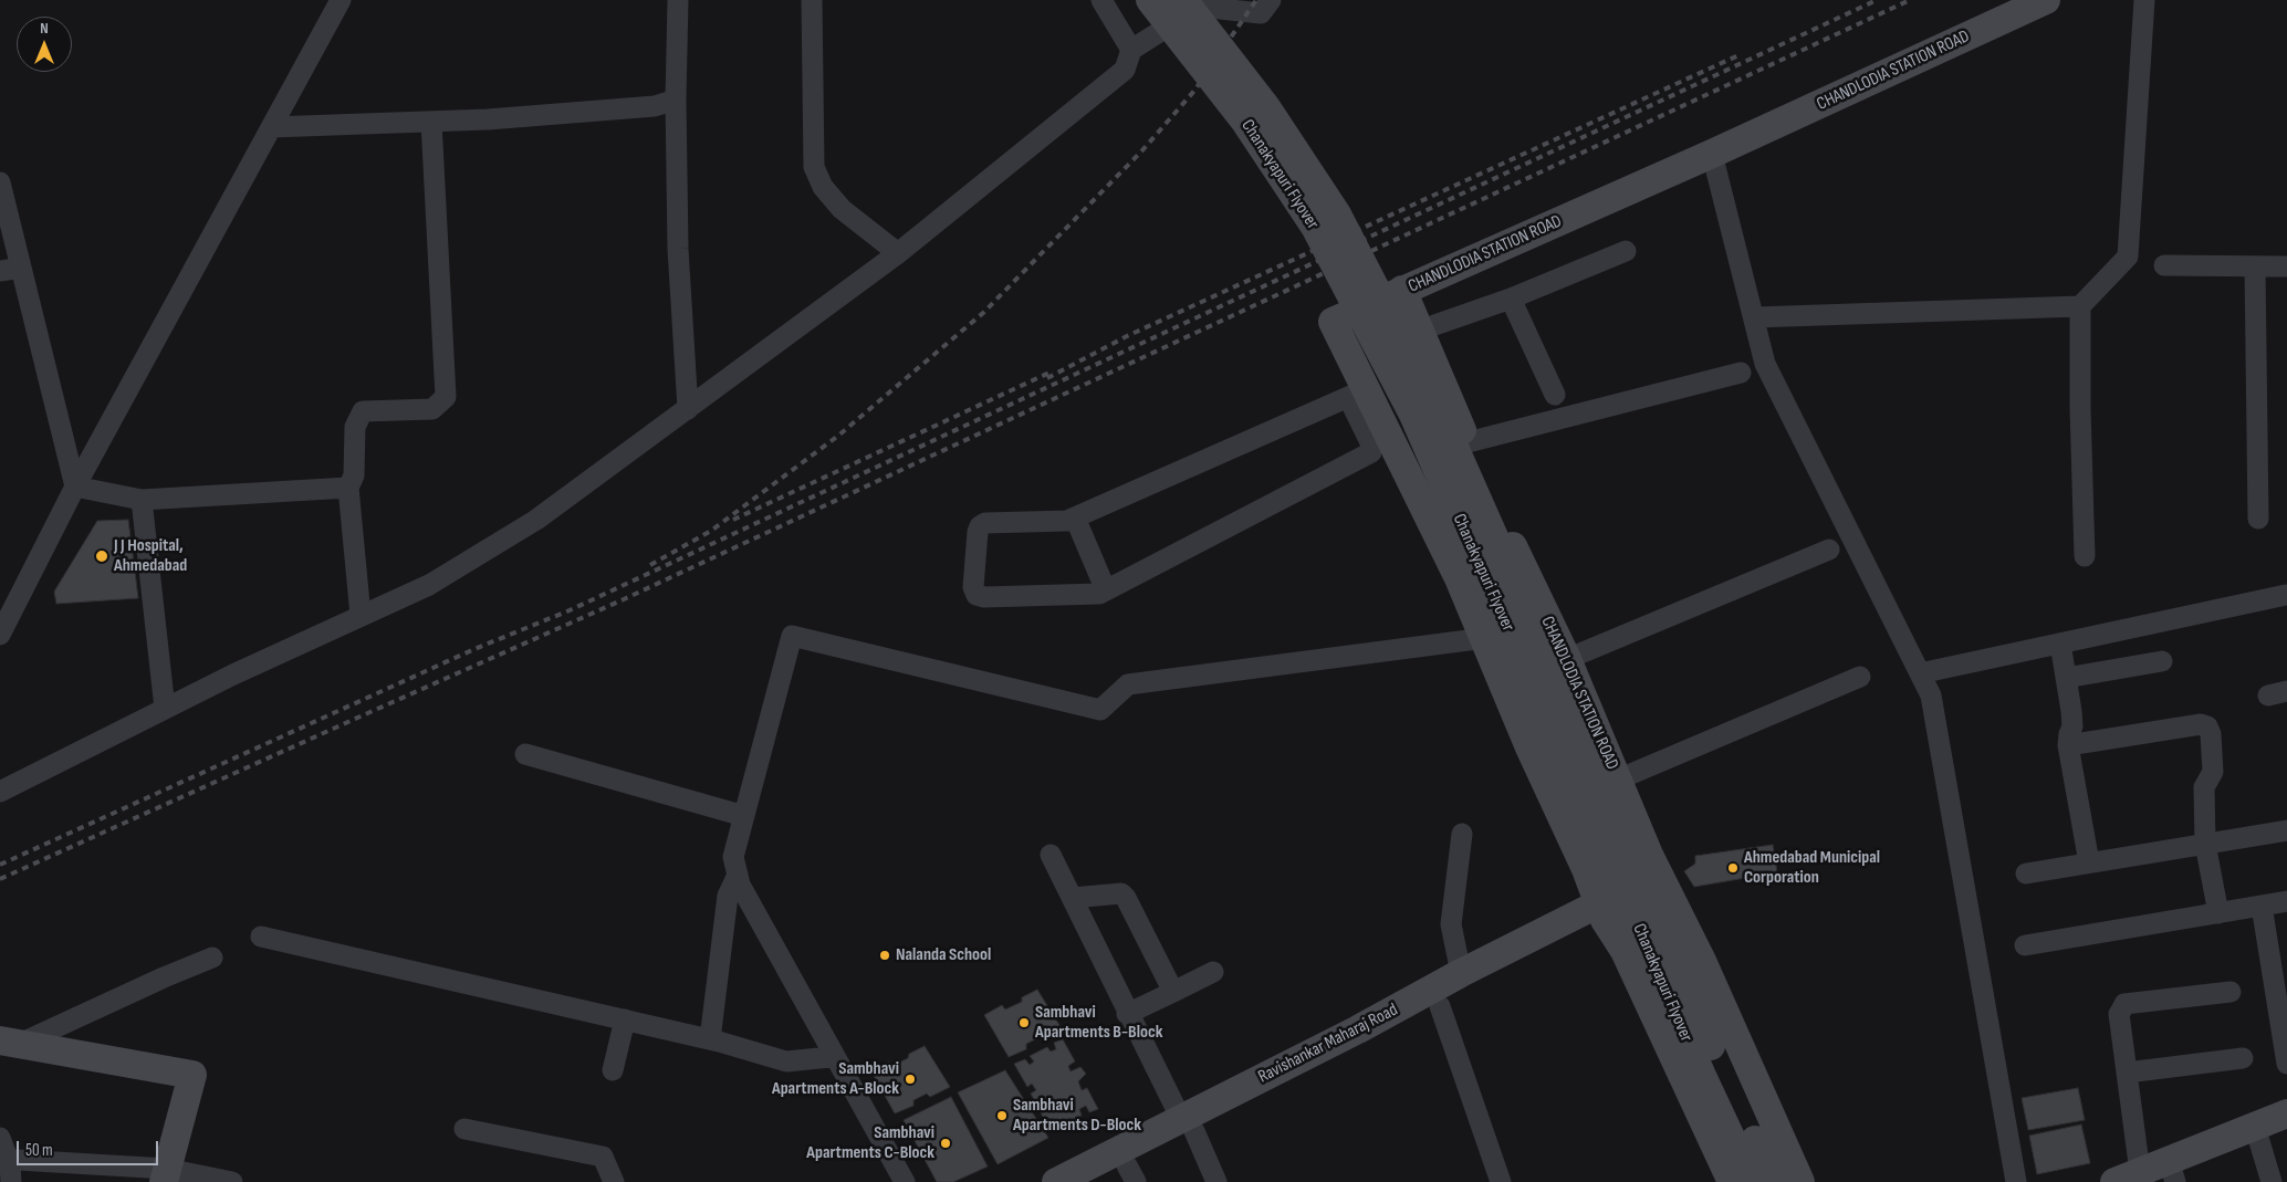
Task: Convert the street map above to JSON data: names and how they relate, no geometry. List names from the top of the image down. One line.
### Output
{"streets":{"main road":["CHANDLODIA STATION ROAD","Chanakyapuri Flyover","Ravishankar Maharaj Road"]},"places":["J J Hospital, Ahmedabad","Ahmedabad Municipal Corporation","Nalanda School","Sambhavi Apartments B-Block","Sambhavi Apartments A-Block","Sambhavi Apartments D-Block","Sambhavi Apartments C-Block"],"scale_bar":"50 m","north":"top"}
